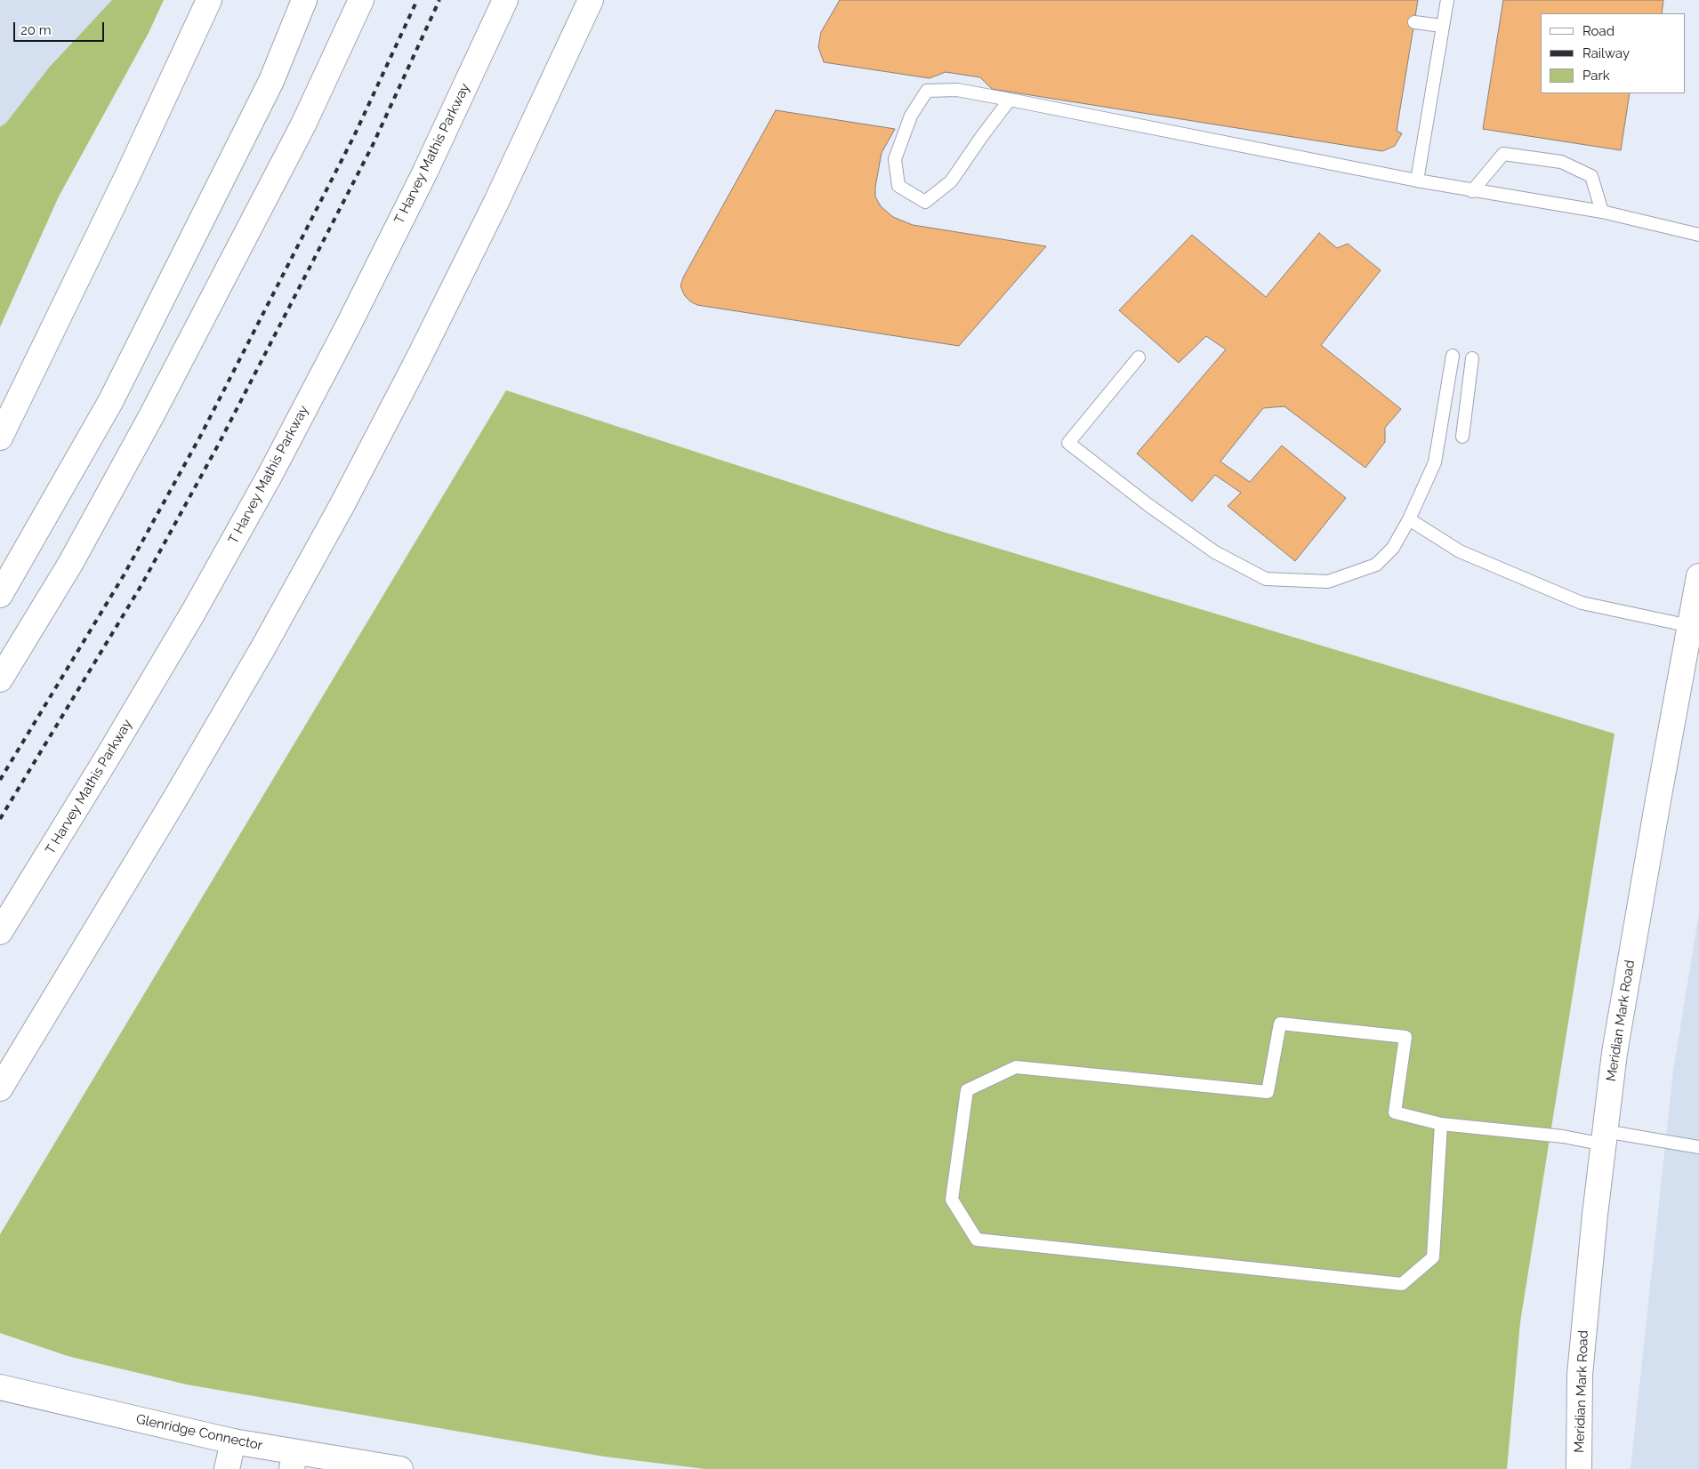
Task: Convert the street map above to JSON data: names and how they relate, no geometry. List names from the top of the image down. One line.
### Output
{"streets":{"main road":["T Harvey Mathis Parkway","Meridian Mark Road","Glenridge Connector"]},"legend":["Road","Railway","Park"],"scale_bar":"20 m"}
